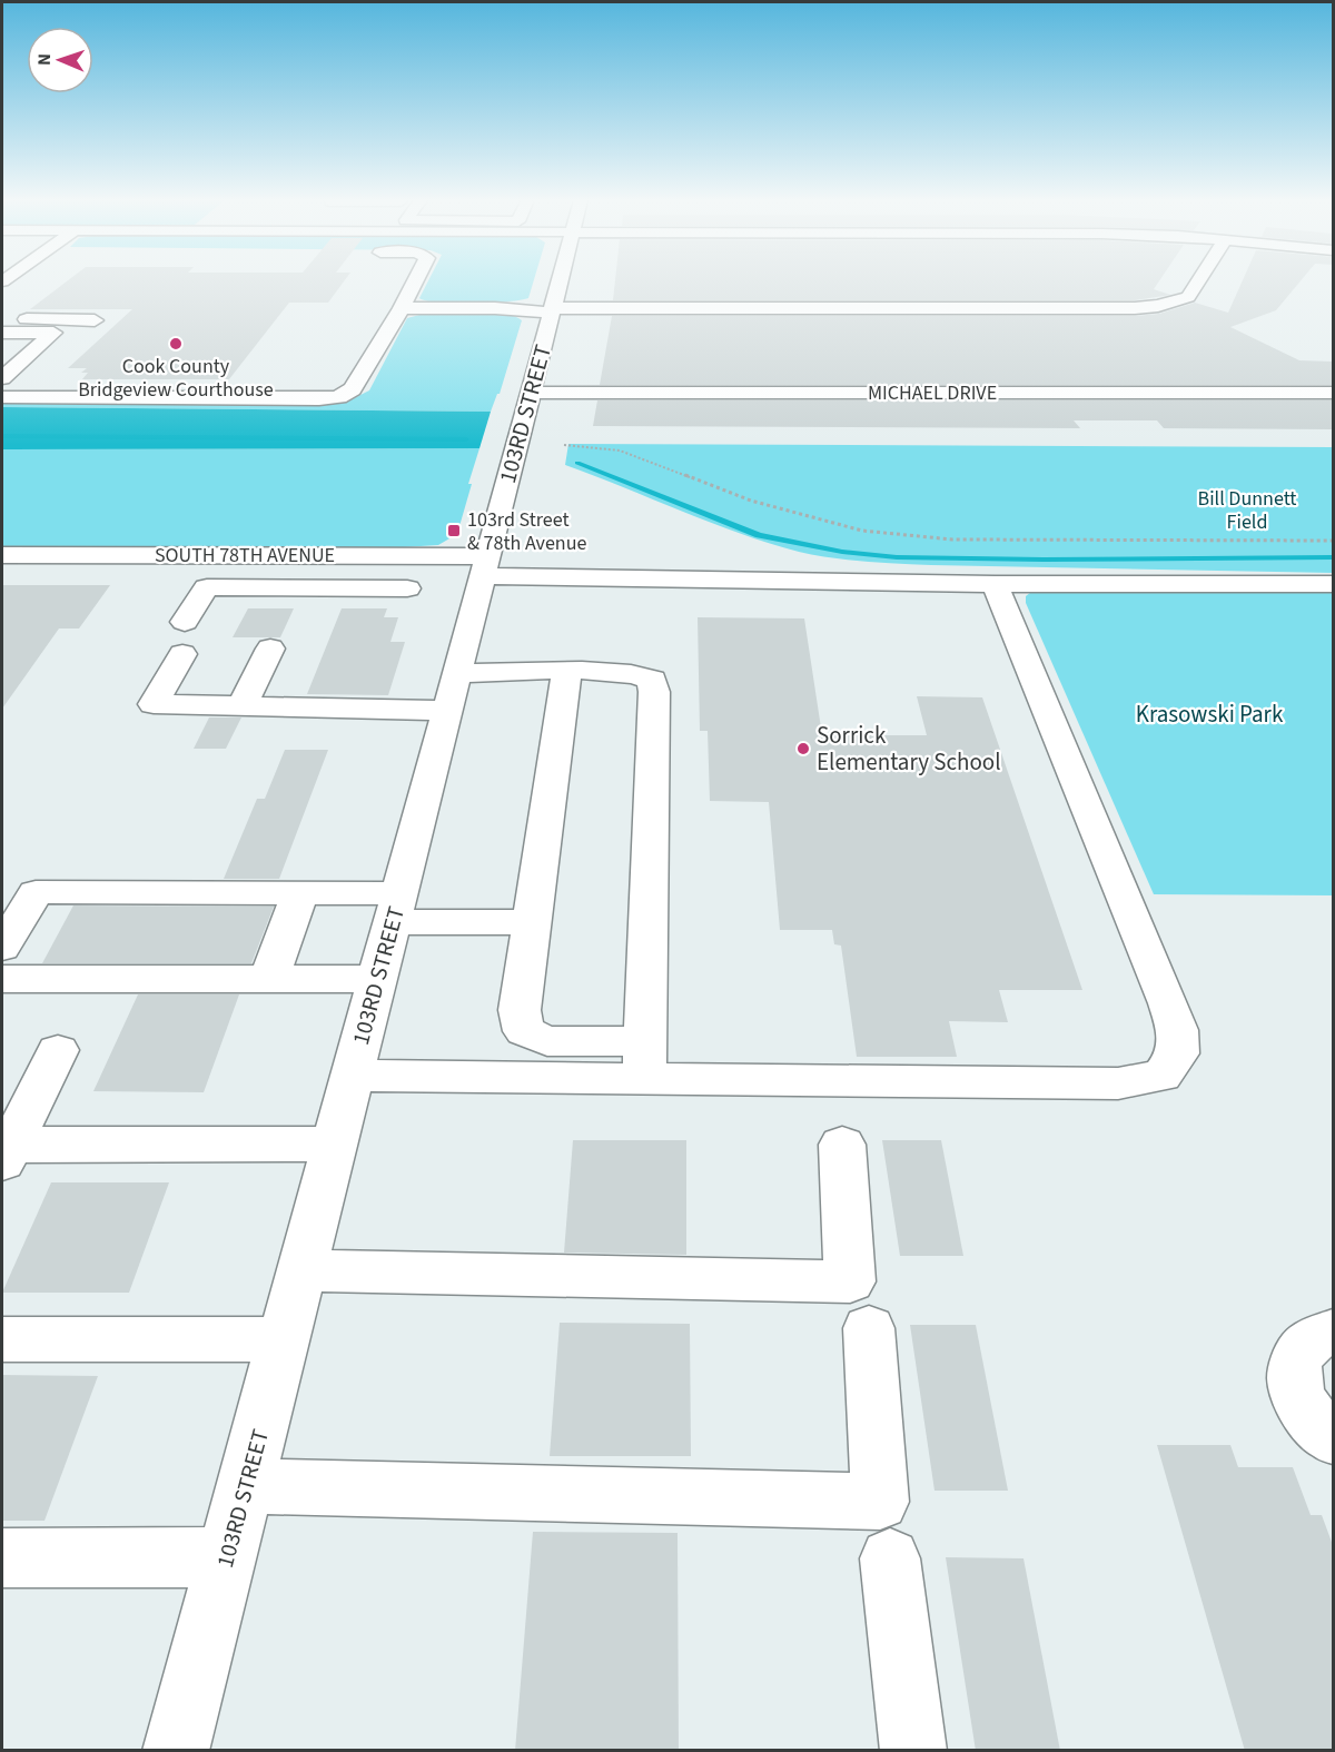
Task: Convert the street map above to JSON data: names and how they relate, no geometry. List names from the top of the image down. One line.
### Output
{"streets":{"street":["MICHAEL DRIVE","103RD STREET","SOUTH 78TH AVENUE"]},"crossings":[["MICHAEL DRIVE","103RD STREET"],["103RD STREET","SOUTH 78TH AVENUE"]],"parks":["Bill Dunnett Field","Krasowski Park"],"places":{"other":["Cook County Bridgeview Courthouse","Sorrick Elementary School"],"transit":["103rd Street & 78th Avenue"]},"north":"left"}
